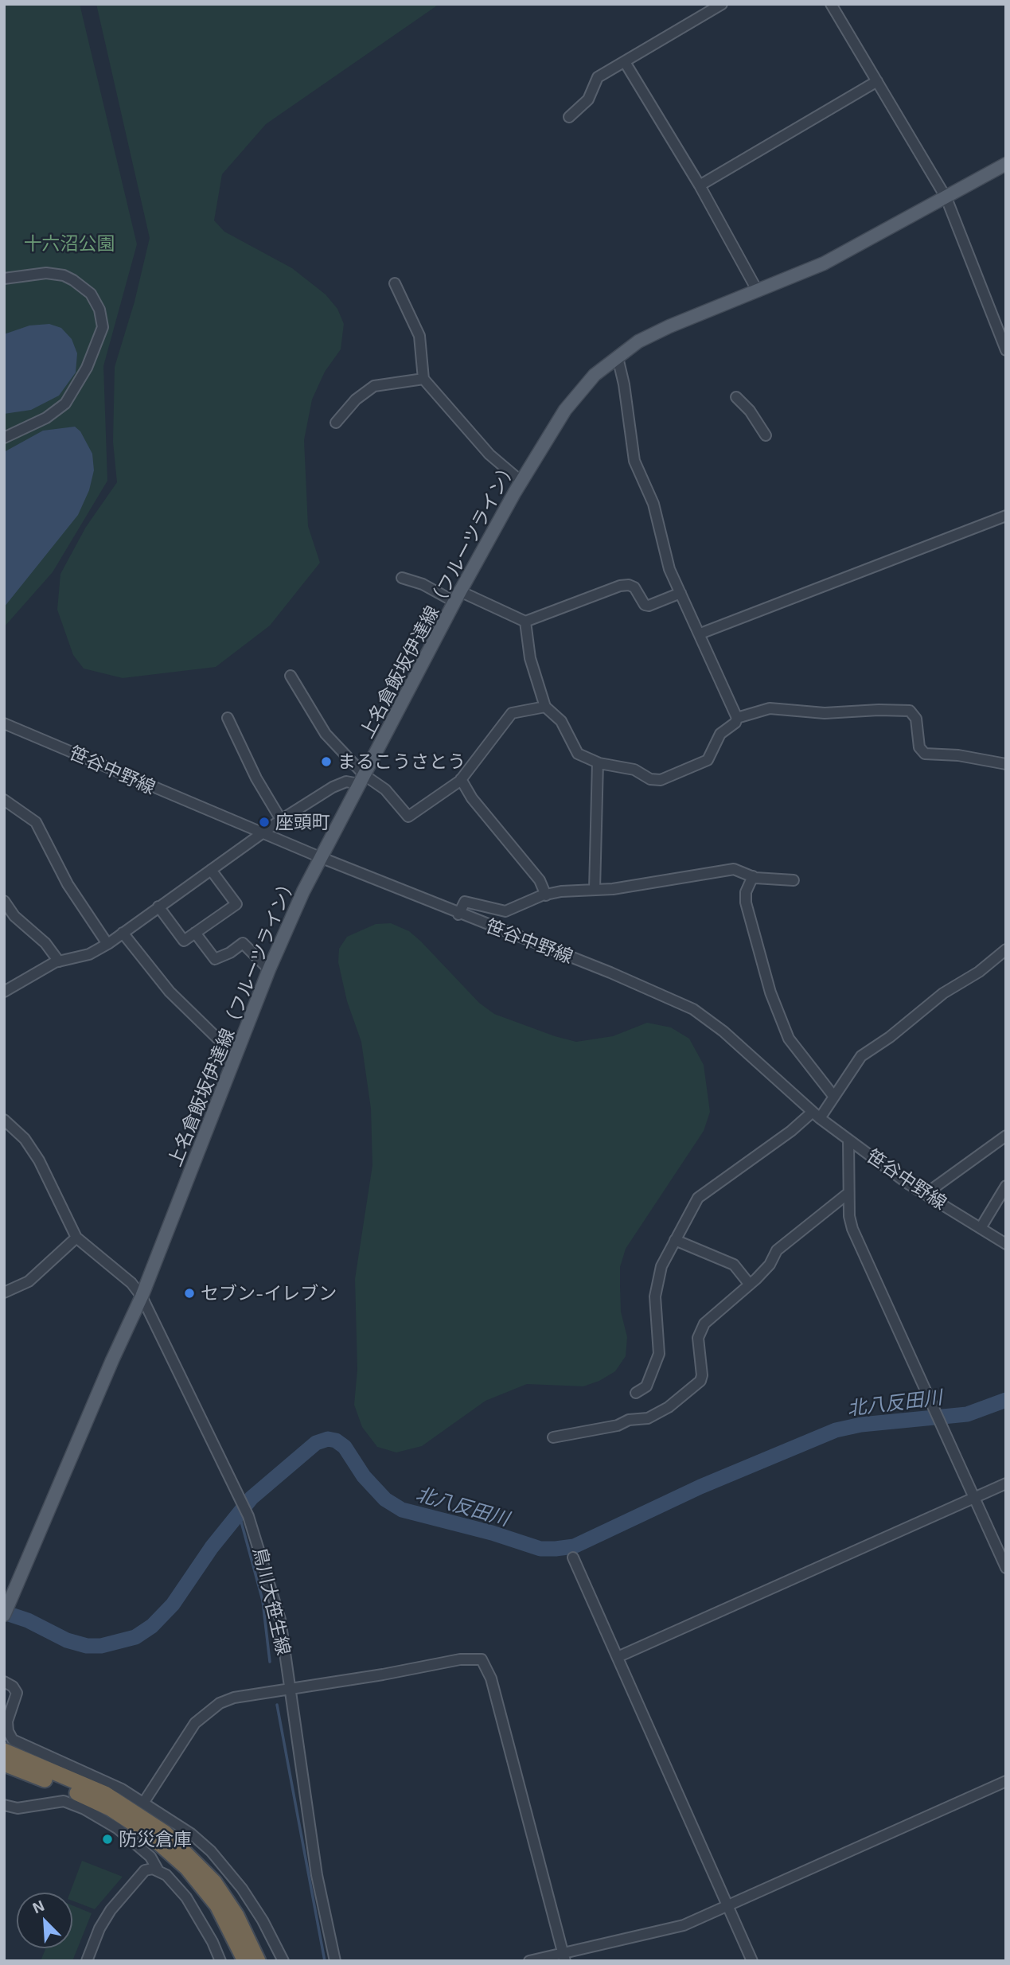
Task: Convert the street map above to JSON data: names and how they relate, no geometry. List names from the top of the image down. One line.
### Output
{"streets":{"main road":["上名倉飯坂伊達線（フルーツライン）"],"street":["笹谷中野線","鳥川大笹生線"]},"crossings":[["上名倉飯坂伊達線（フルーツライン）","笹谷中野線"],["上名倉飯坂伊達線（フルーツライン）","鳥川大笹生線"]],"water":["北八反田川"],"parks":["十六沼公園"],"places":["まるこうさとう","座頭町","セブン-イレブン","防災倉庫"],"north":"top left"}
